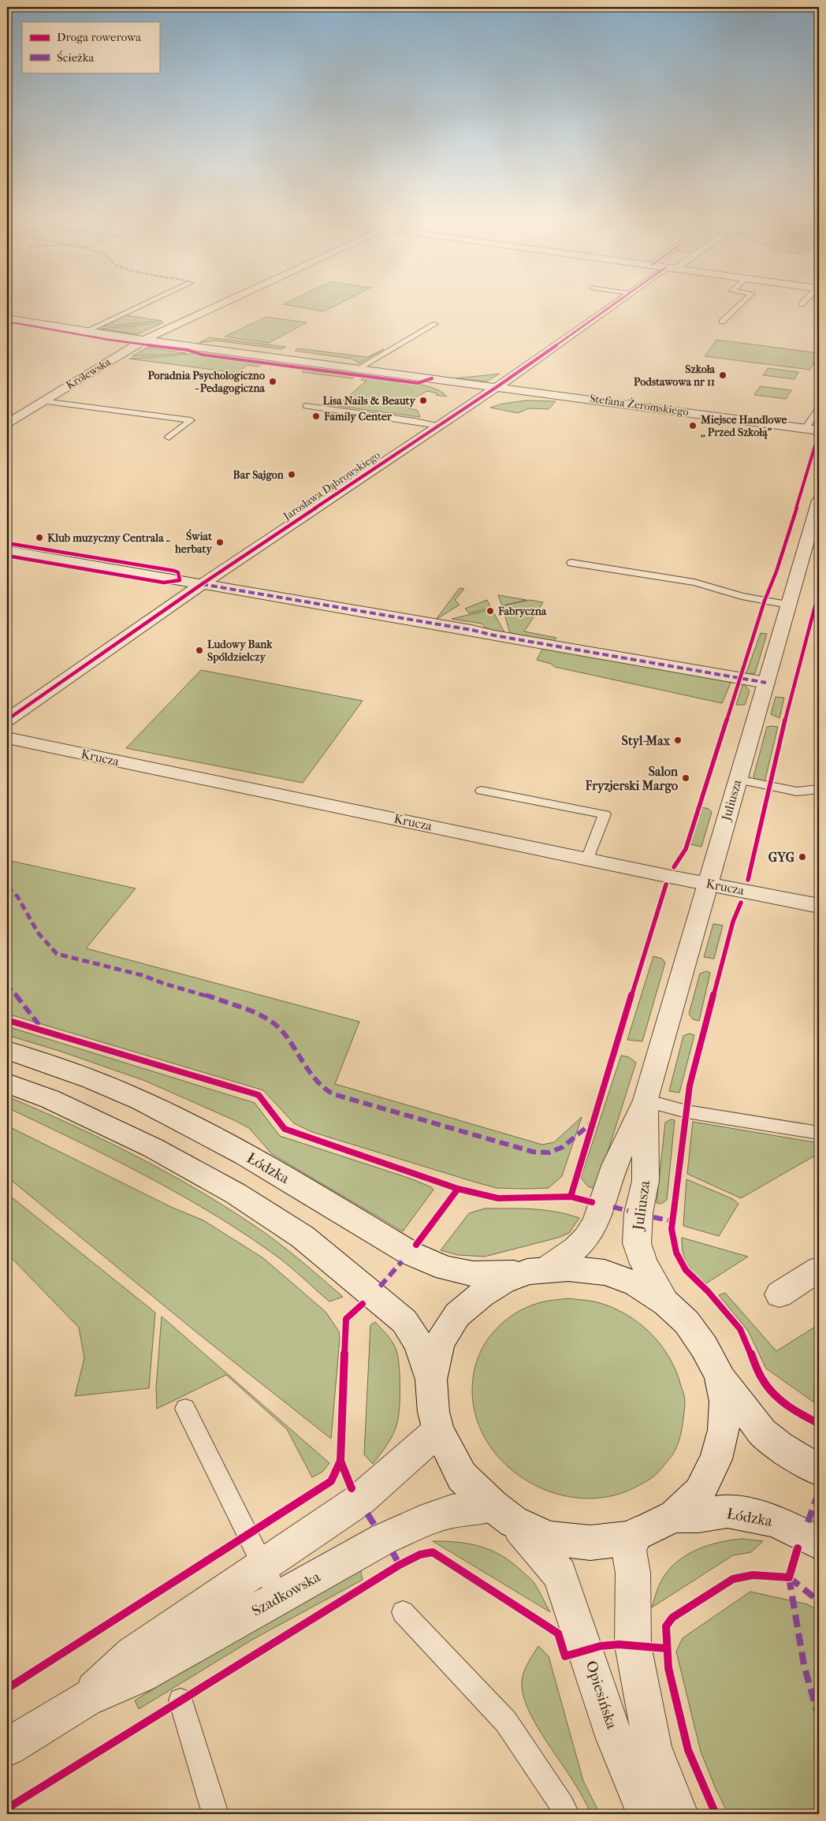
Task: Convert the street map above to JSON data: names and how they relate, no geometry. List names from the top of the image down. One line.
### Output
{"streets":{"street":["Królewska","Stefana Żeromskiego","Jarosława Dąbrowskiego","Krucza","Juliusza","Łódzka","Szadkowska","Opiesińska"]},"crossings":[["Królewska","Stefana Żeromskiego"],["Stefana Żeromskiego","Jarosława Dąbrowskiego"],["Krucza","Juliusza"],["Juliusza","Łódzka"],["Szadkowska","Opiesińska"]],"places":["Szkoła Podstawowa nr 11","Poradnia Psychologiczno - Pedagogiczna","Lisa Nails & Beauty","Family Center","Miejsce Handlowe ,, Przed Szkołą\"","Bar Sajgon","Klub muzyczny Centrala ..","Świat herbaty","Fabryczna","Ludowy Bank Spóldzielczy","Styl-Max","Salon Fryzjerski Margo","GYG"],"legend":["Droga rowerowa","Ścieżka"]}
